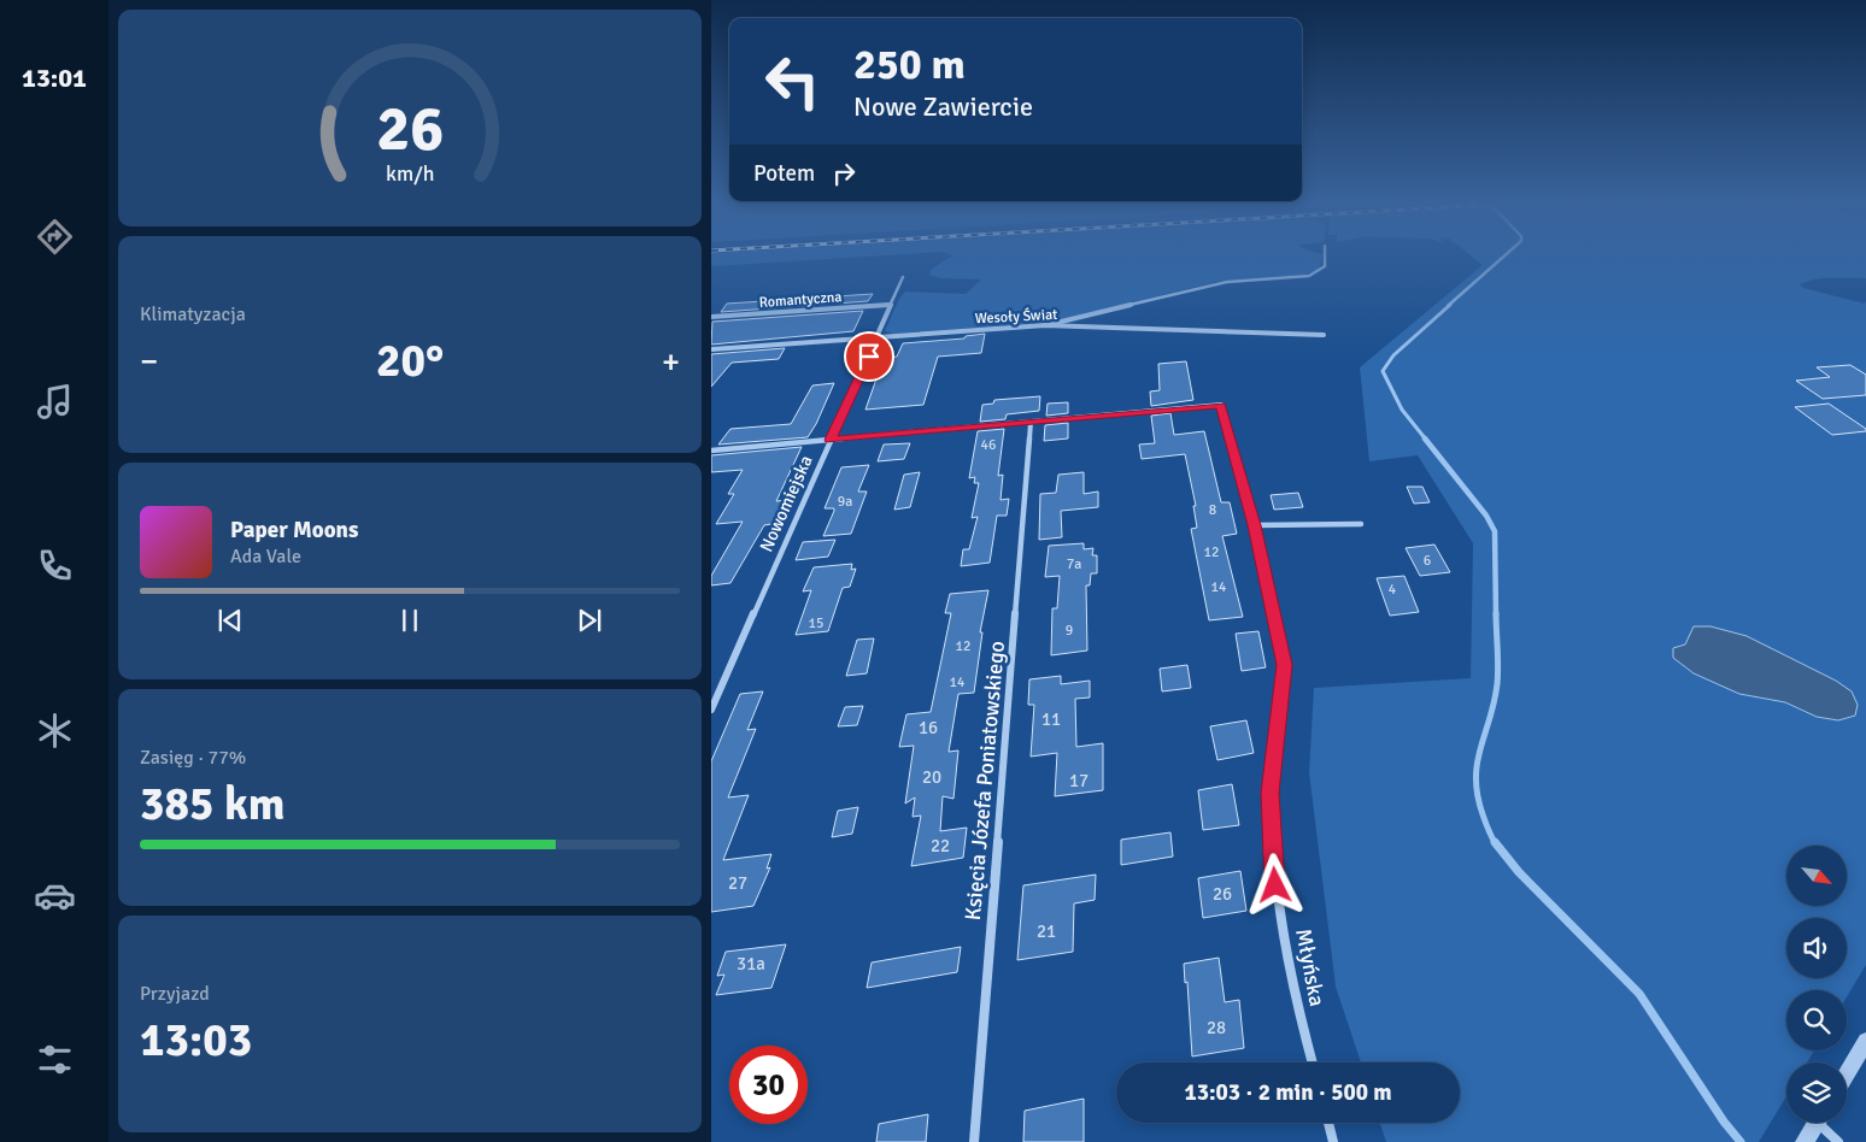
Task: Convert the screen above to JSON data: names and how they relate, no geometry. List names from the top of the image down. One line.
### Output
{"streets":{"street":["Romantyczna","Wesoły Świat","Nowomiejska","Księcia Józefa Poniatowskiego","Młyńska"]},"crossings":[["Romantyczna","Nowomiejska"],["Wesoły Świat","Nowomiejska"],["Księcia Józefa Poniatowskiego","Młyńska"]],"house_numbers":["46","9a","8","12","6","7a","14","4","15","9","12","14","11","16","20","17","22","27","26","21","31a","28"],"north":"bottom right","page":{"tabs":"13:01","turn":["250 m","Nowe Zawiercie"],"then":"Potem","tile":["Klimatyzacja",["Zasięg · 77%","385 km"],["Przyjazd","13:03"]],"heat":["−","20°","+"],"song":["Paper Moons","Ada Vale"],"limit":"30","trip":"13:03 · 2 min · 500 m","gauge":["26","km/h"]}}
